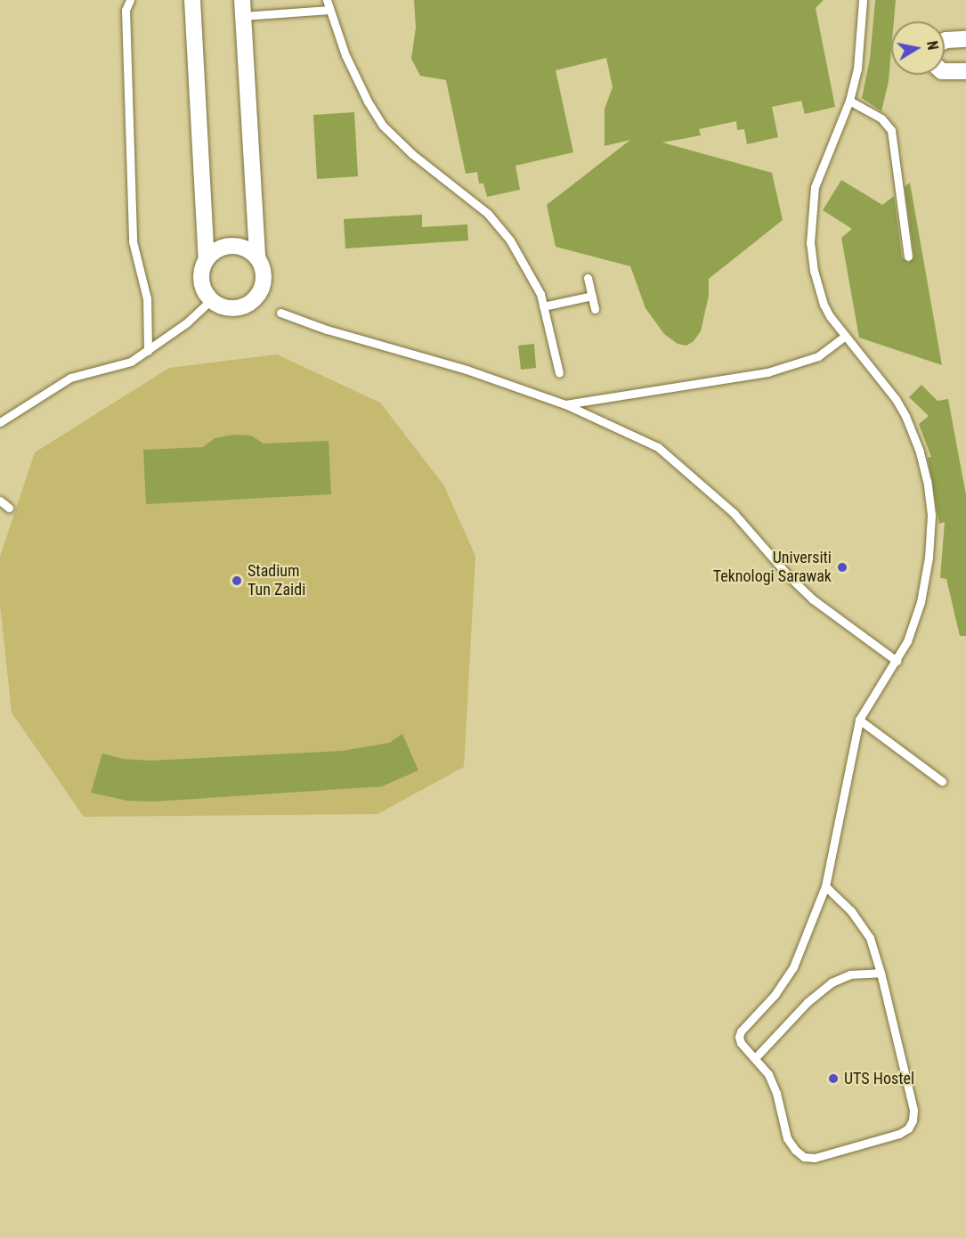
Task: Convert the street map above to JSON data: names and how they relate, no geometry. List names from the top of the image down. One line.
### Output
{"places":["Universiti Teknologi Sarawak","Stadium Tun Zaidi","UTS Hostel"],"north":"right"}
